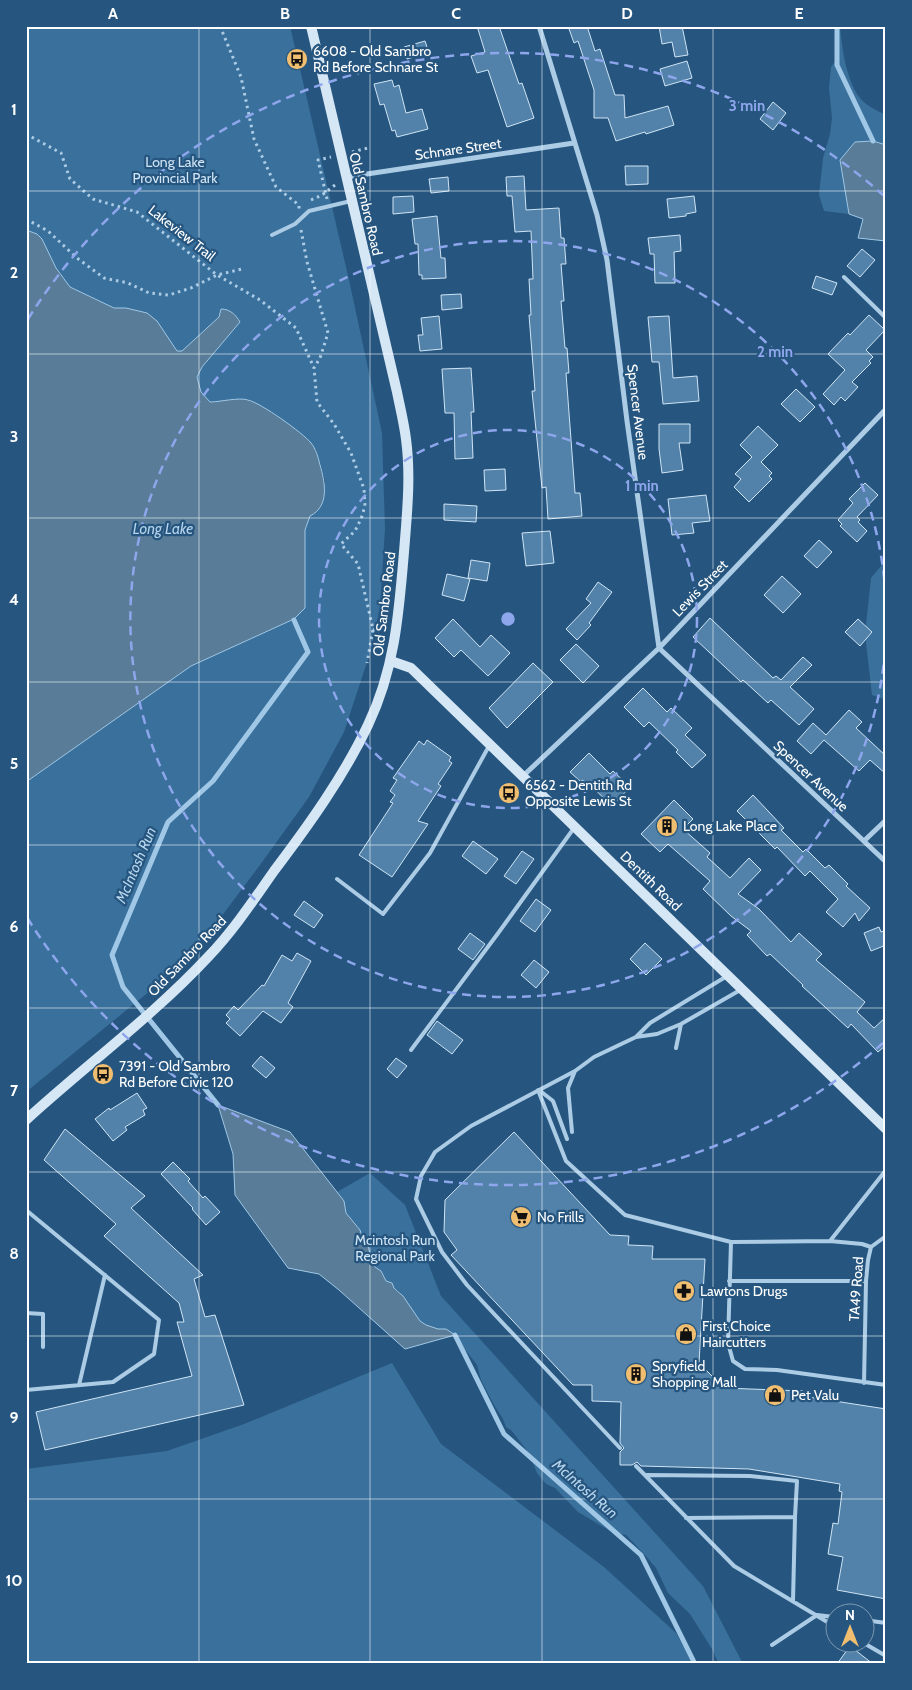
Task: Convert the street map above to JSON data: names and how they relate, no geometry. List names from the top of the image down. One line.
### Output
{"streets":{"main road":["Old Sambro Road","Dentith Road"],"street":["Schnare Street","Spencer Avenue","Lewis Street"],"lane":["TA49 Road"],"path":["Lakeview Trail"]},"crossings":[["Schnare Street","Old Sambro Road"],["Schnare Street","Spencer Avenue"],["Old Sambro Road","Dentith Road"],["Spencer Avenue","Lewis Street"],["Lewis Street","Dentith Road"]],"water":["Long Lake","McIntosh Run"],"parks":["Long Lake Provincial Park","Mcintosh Run Regional Park"],"places":{"bus stop":["6608 - Old Sambro Rd Before Schnare St","6562 - Dentith Rd Opposite Lewis St","7391 - Old Sambro Rd Before Civic 120"],"building":["Long Lake Place","Spryfield Shopping Mall"],"supermarket":["No Frills"],"pharmacy":["Lawtons Drugs"],"shop":["First Choice Haircutters","Pet Valu"]},"north":"top","grid":{"columns":["A","B","C","D","E"],"rows":["1","2","3","4","5","6","7","8","9","10"]},"rings":["3 min","2 min","1 min"]}
